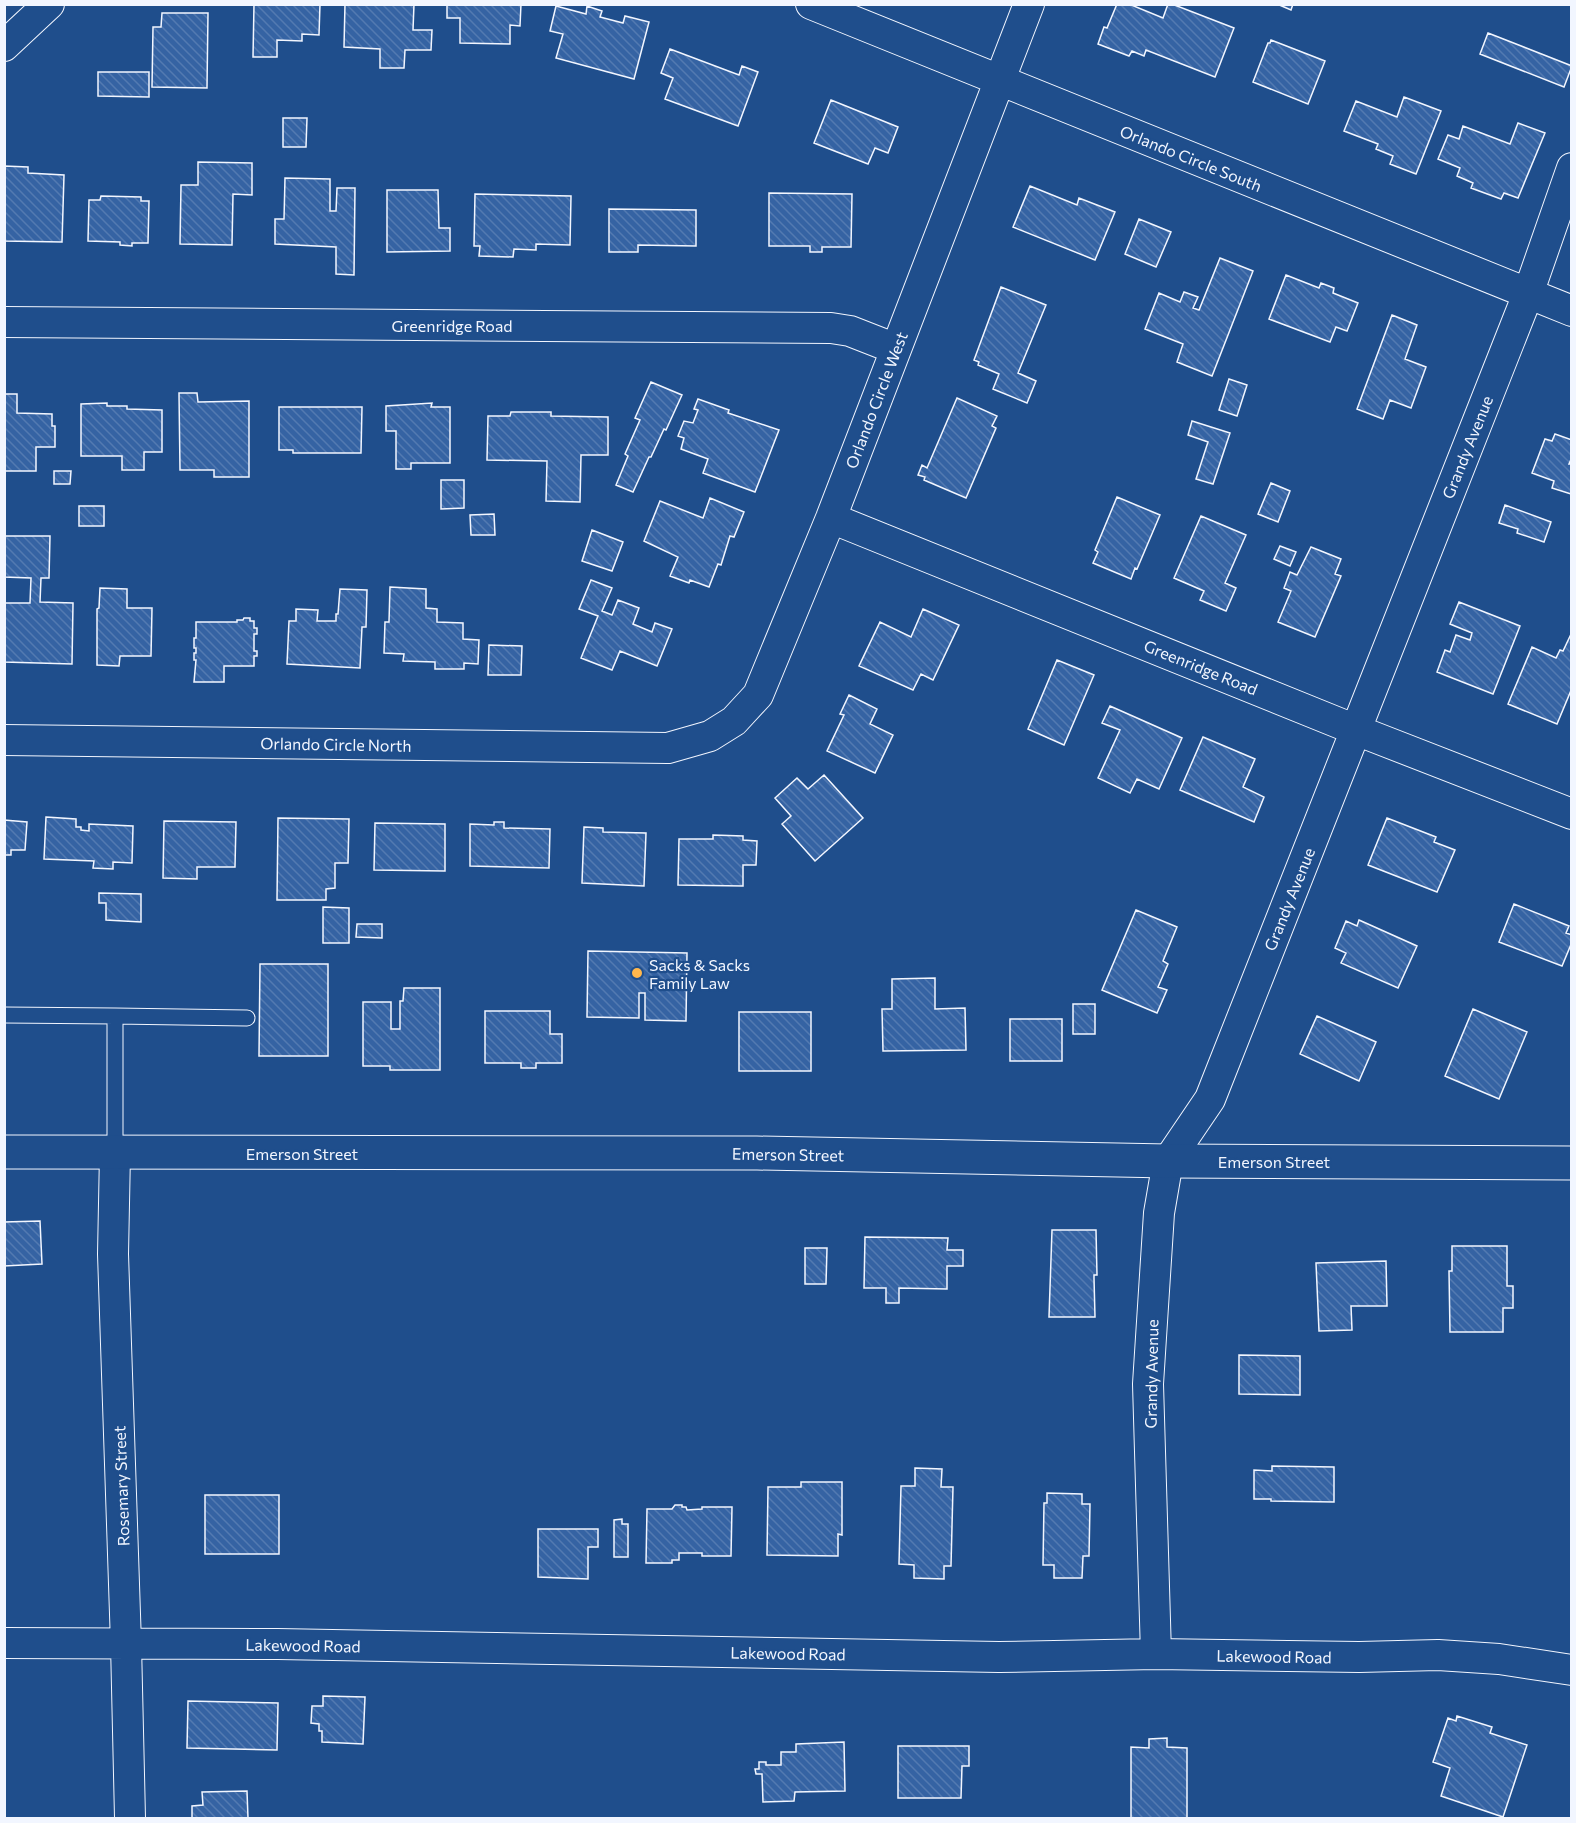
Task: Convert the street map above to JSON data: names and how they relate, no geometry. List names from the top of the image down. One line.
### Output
{"streets":{"main road":["Emerson Street"],"street":["Orlando Circle South","Greenridge Road","Orlando Circle West","Grandy Avenue","Orlando Circle North","Rosemary Street","Lakewood Road"]},"crossings":[["Orlando Circle South","Orlando Circle West"],["Orlando Circle South","Grandy Avenue"],["Greenridge Road","Orlando Circle West"],["Greenridge Road","Grandy Avenue"],["Orlando Circle West","Orlando Circle North"],["Grandy Avenue","Emerson Street"],["Grandy Avenue","Lakewood Road"],["Emerson Street","Rosemary Street"],["Rosemary Street","Lakewood Road"]],"places":["Sacks & Sacks Family Law"]}
